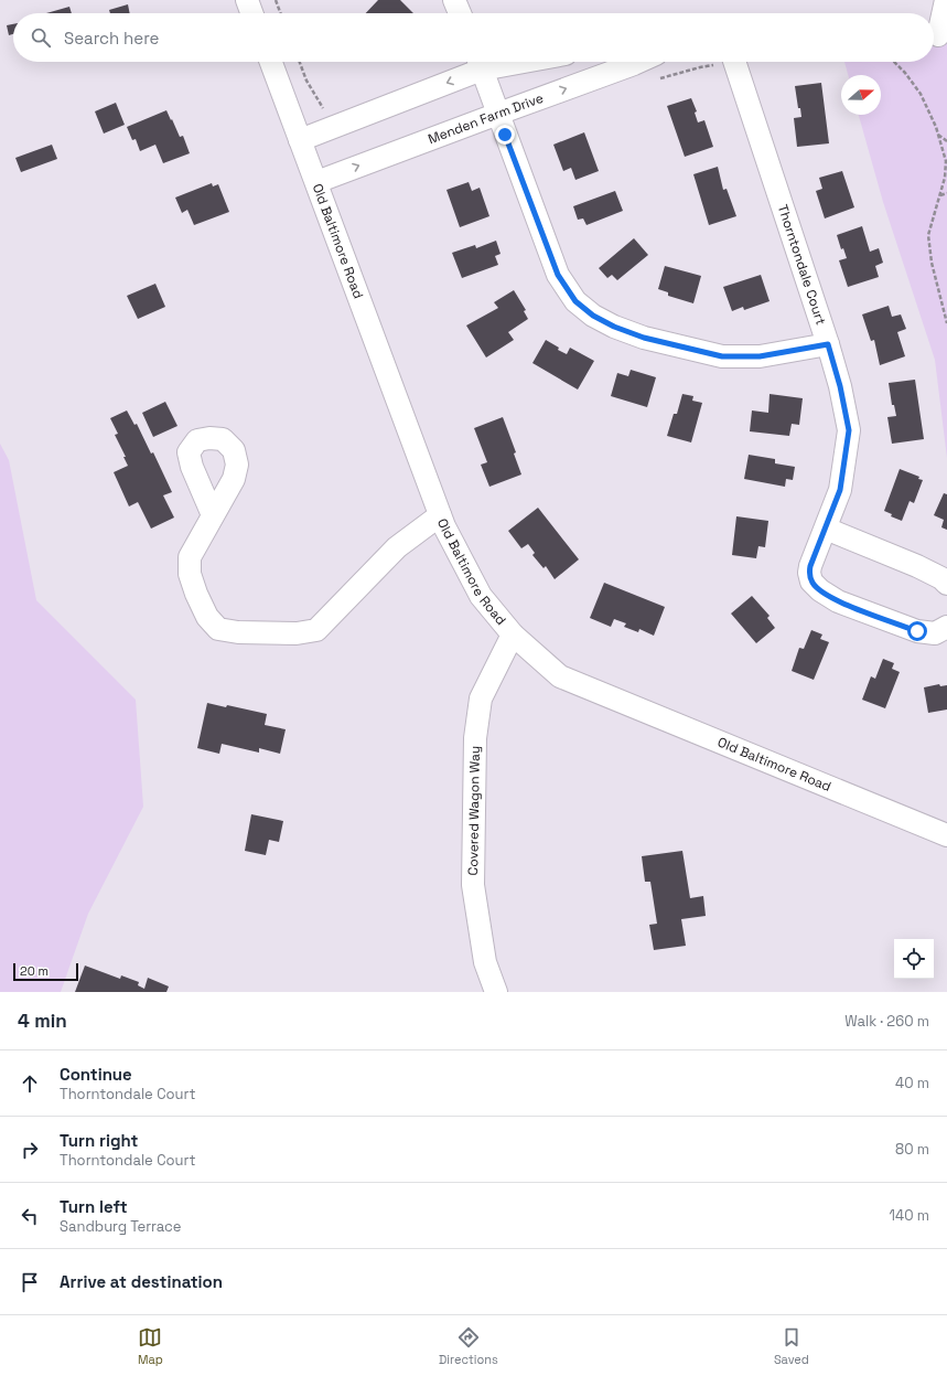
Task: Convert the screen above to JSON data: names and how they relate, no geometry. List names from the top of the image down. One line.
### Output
{"streets":{"street":["Menden Farm Drive","Old Baltimore Road","Thorntondale Court","Covered Wagon Way"]},"crossings":[["Menden Farm Drive","Old Baltimore Road"],["Old Baltimore Road","Covered Wagon Way"]],"scale_bar":"20 m","north":"right","page":{"search":"Search here","scale":"20 m","heading":["4 min","Walk · 260 m"],"list":[["Continue","Thorntondale Court","40 m"],["Turn right","Thorntondale Court","80 m"],["Turn left","Sandburg Terrace","140 m"],"Arrive at destination"],"nav":["Map","Directions","Saved"]}}
